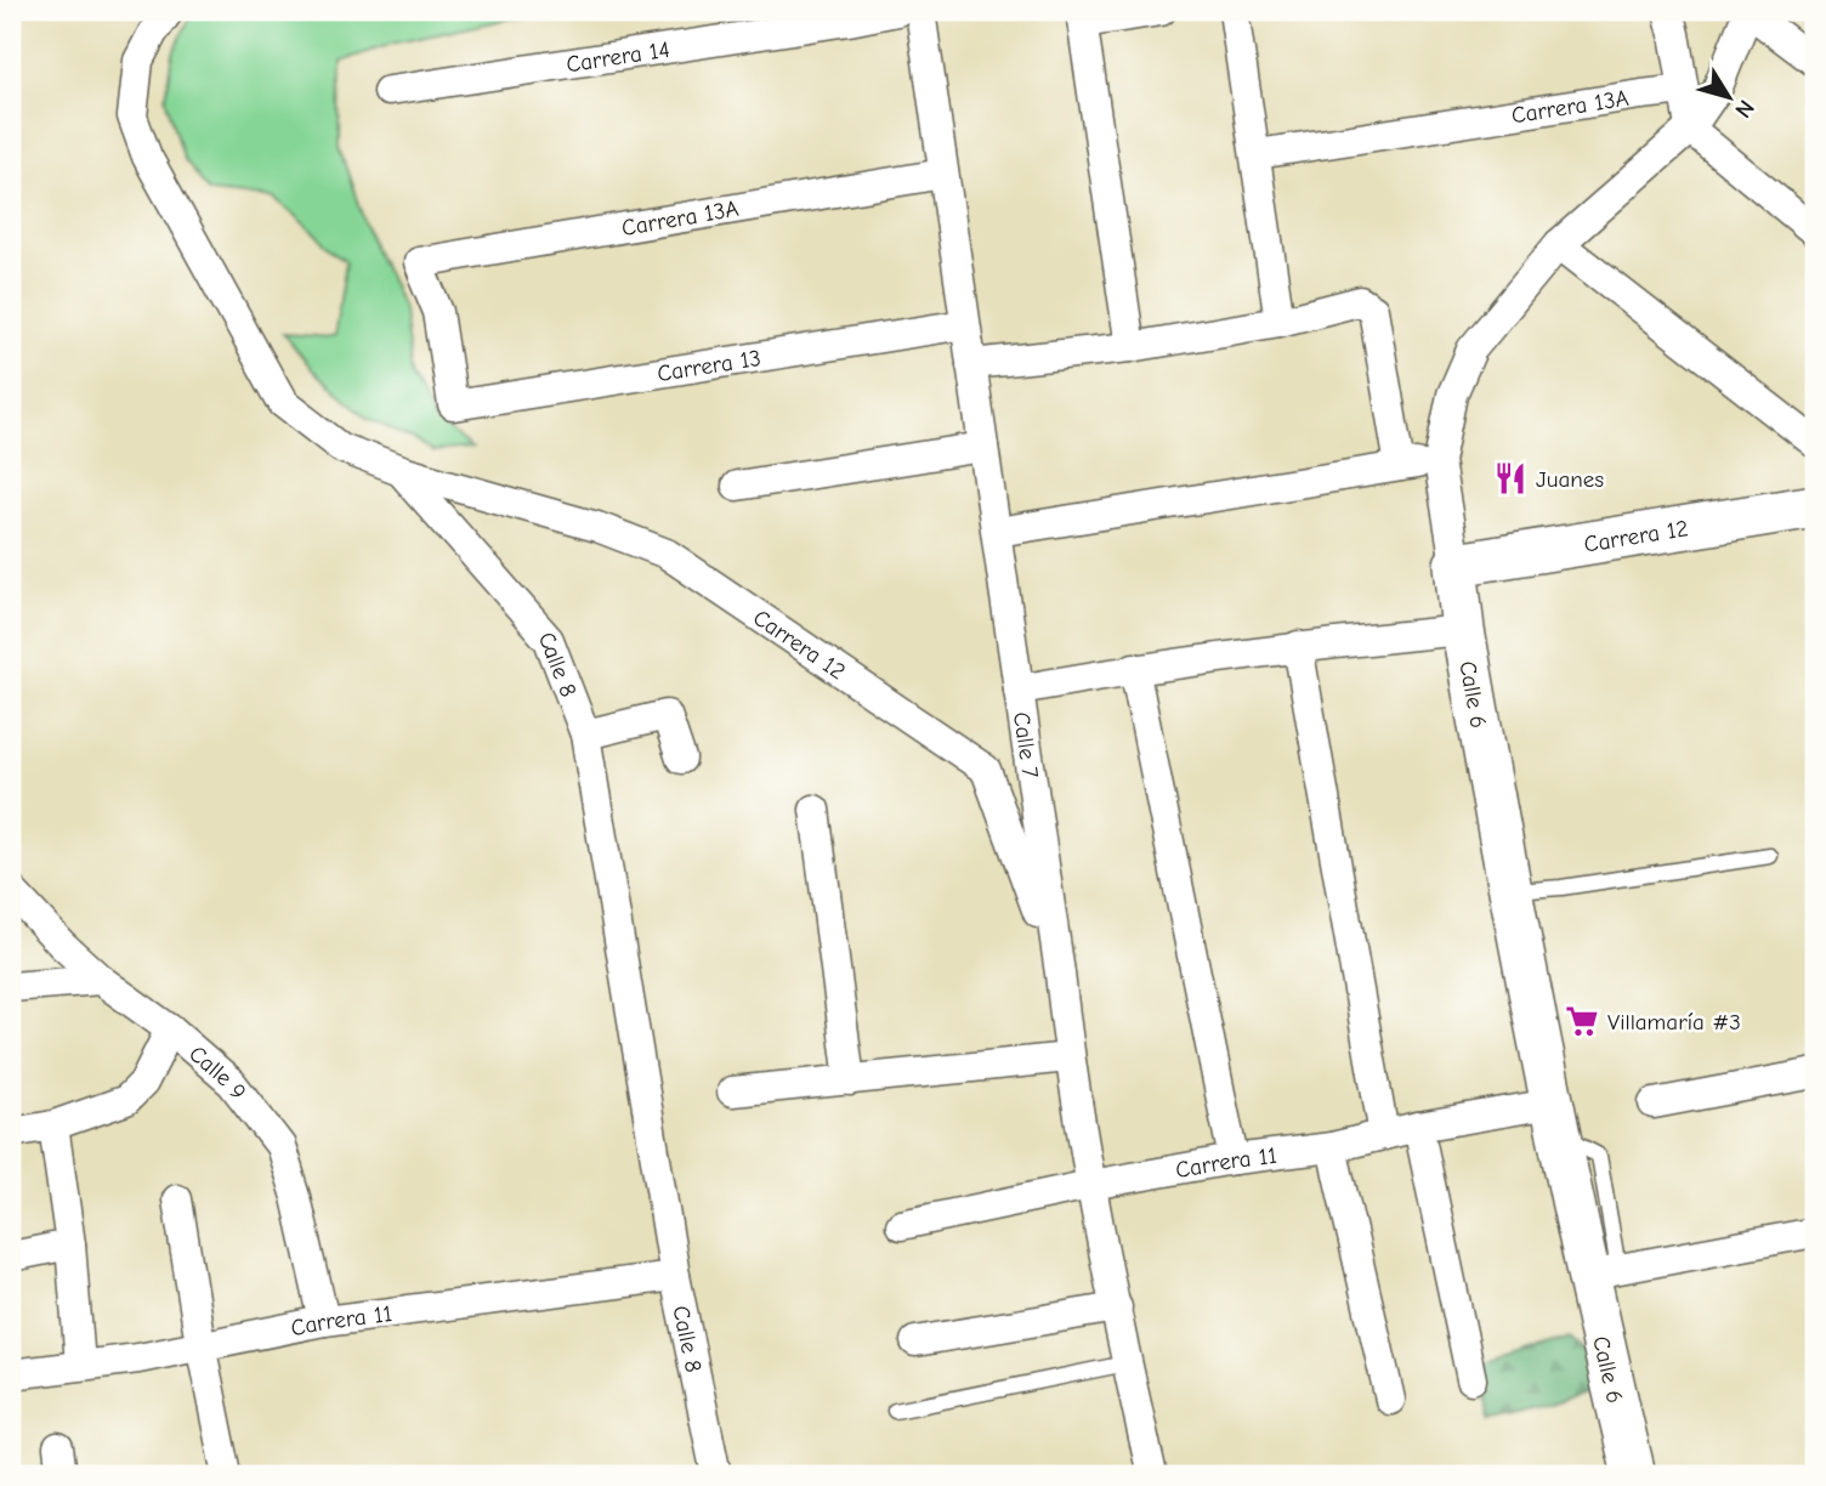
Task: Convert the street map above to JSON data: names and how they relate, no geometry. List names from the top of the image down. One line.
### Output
{"streets":{"main road":["Carrera 12","Calle 6"],"street":["Carrera 14","Carrera 13A","Carrera 13","Calle 8","Calle 7","Calle 9","Carrera 11"]},"crossings":[["Carrera 13A","Carrera 13"],["Carrera 13A","Calle 7"],["Carrera 13","Calle 7"],["Carrera 12","Calle 8"],["Carrera 12","Calle 6"],["Carrera 12","Calle 7"],["Calle 8","Carrera 11"],["Calle 6","Carrera 11"],["Calle 7","Carrera 11"],["Calle 9","Carrera 11"]],"places":{"restaurant":["Juanes"],"supermarket":["Villamaría #3"]},"north":"bottom right"}
